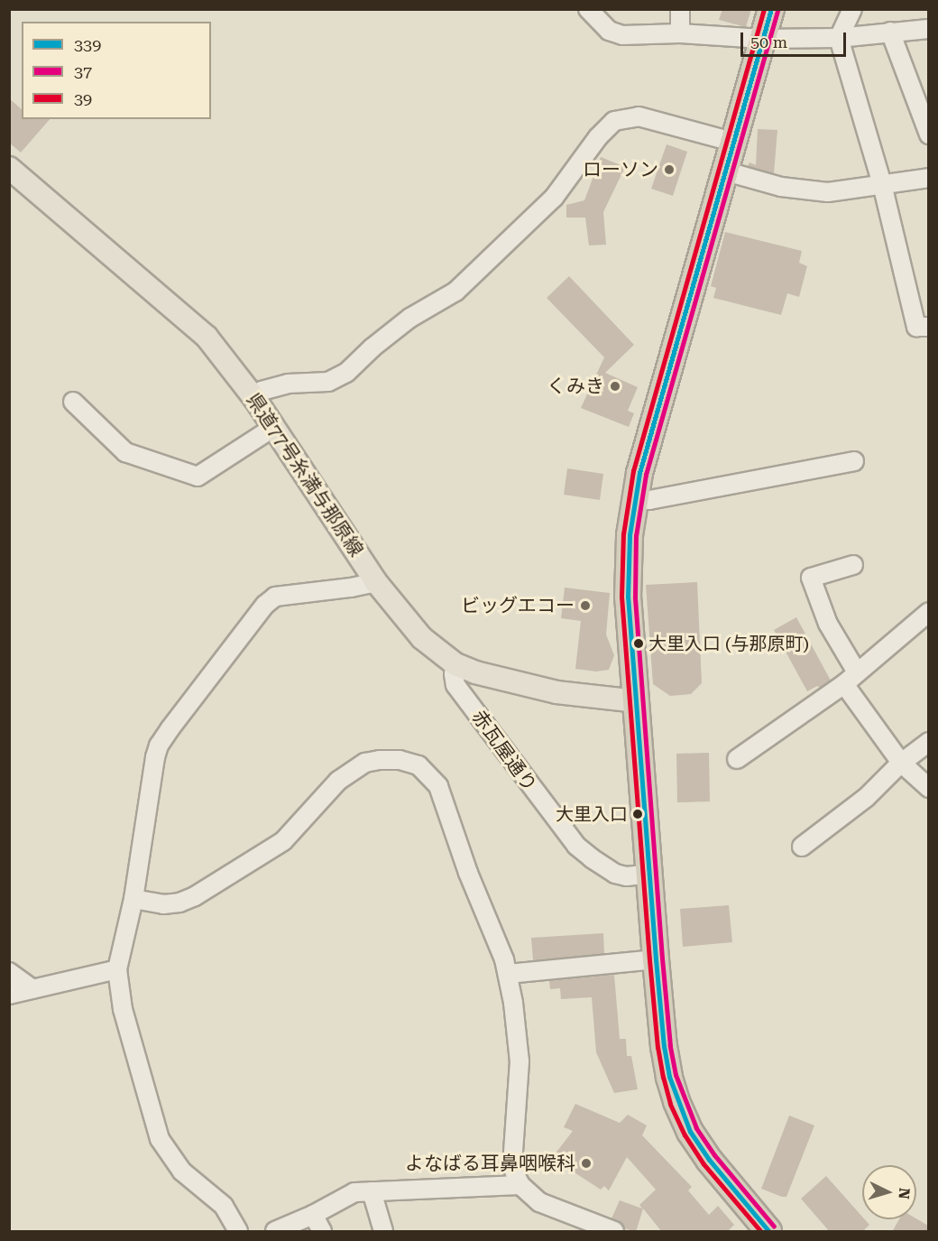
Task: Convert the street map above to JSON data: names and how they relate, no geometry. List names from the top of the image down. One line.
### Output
{"streets":{"main road":["県道77号糸満与那原線"],"street":["赤瓦屋通り"]},"crossings":[["県道77号糸満与那原線","赤瓦屋通り"]],"places":["ローソン","くみき","ビッグエコー","大里入口 (与那原町)","大里入口","よなばる耳鼻咽喉科"],"lines":["transit line 339","transit line 39","transit line 37"],"legend":["339","37","39"],"scale_bar":"50 m","north":"right"}
